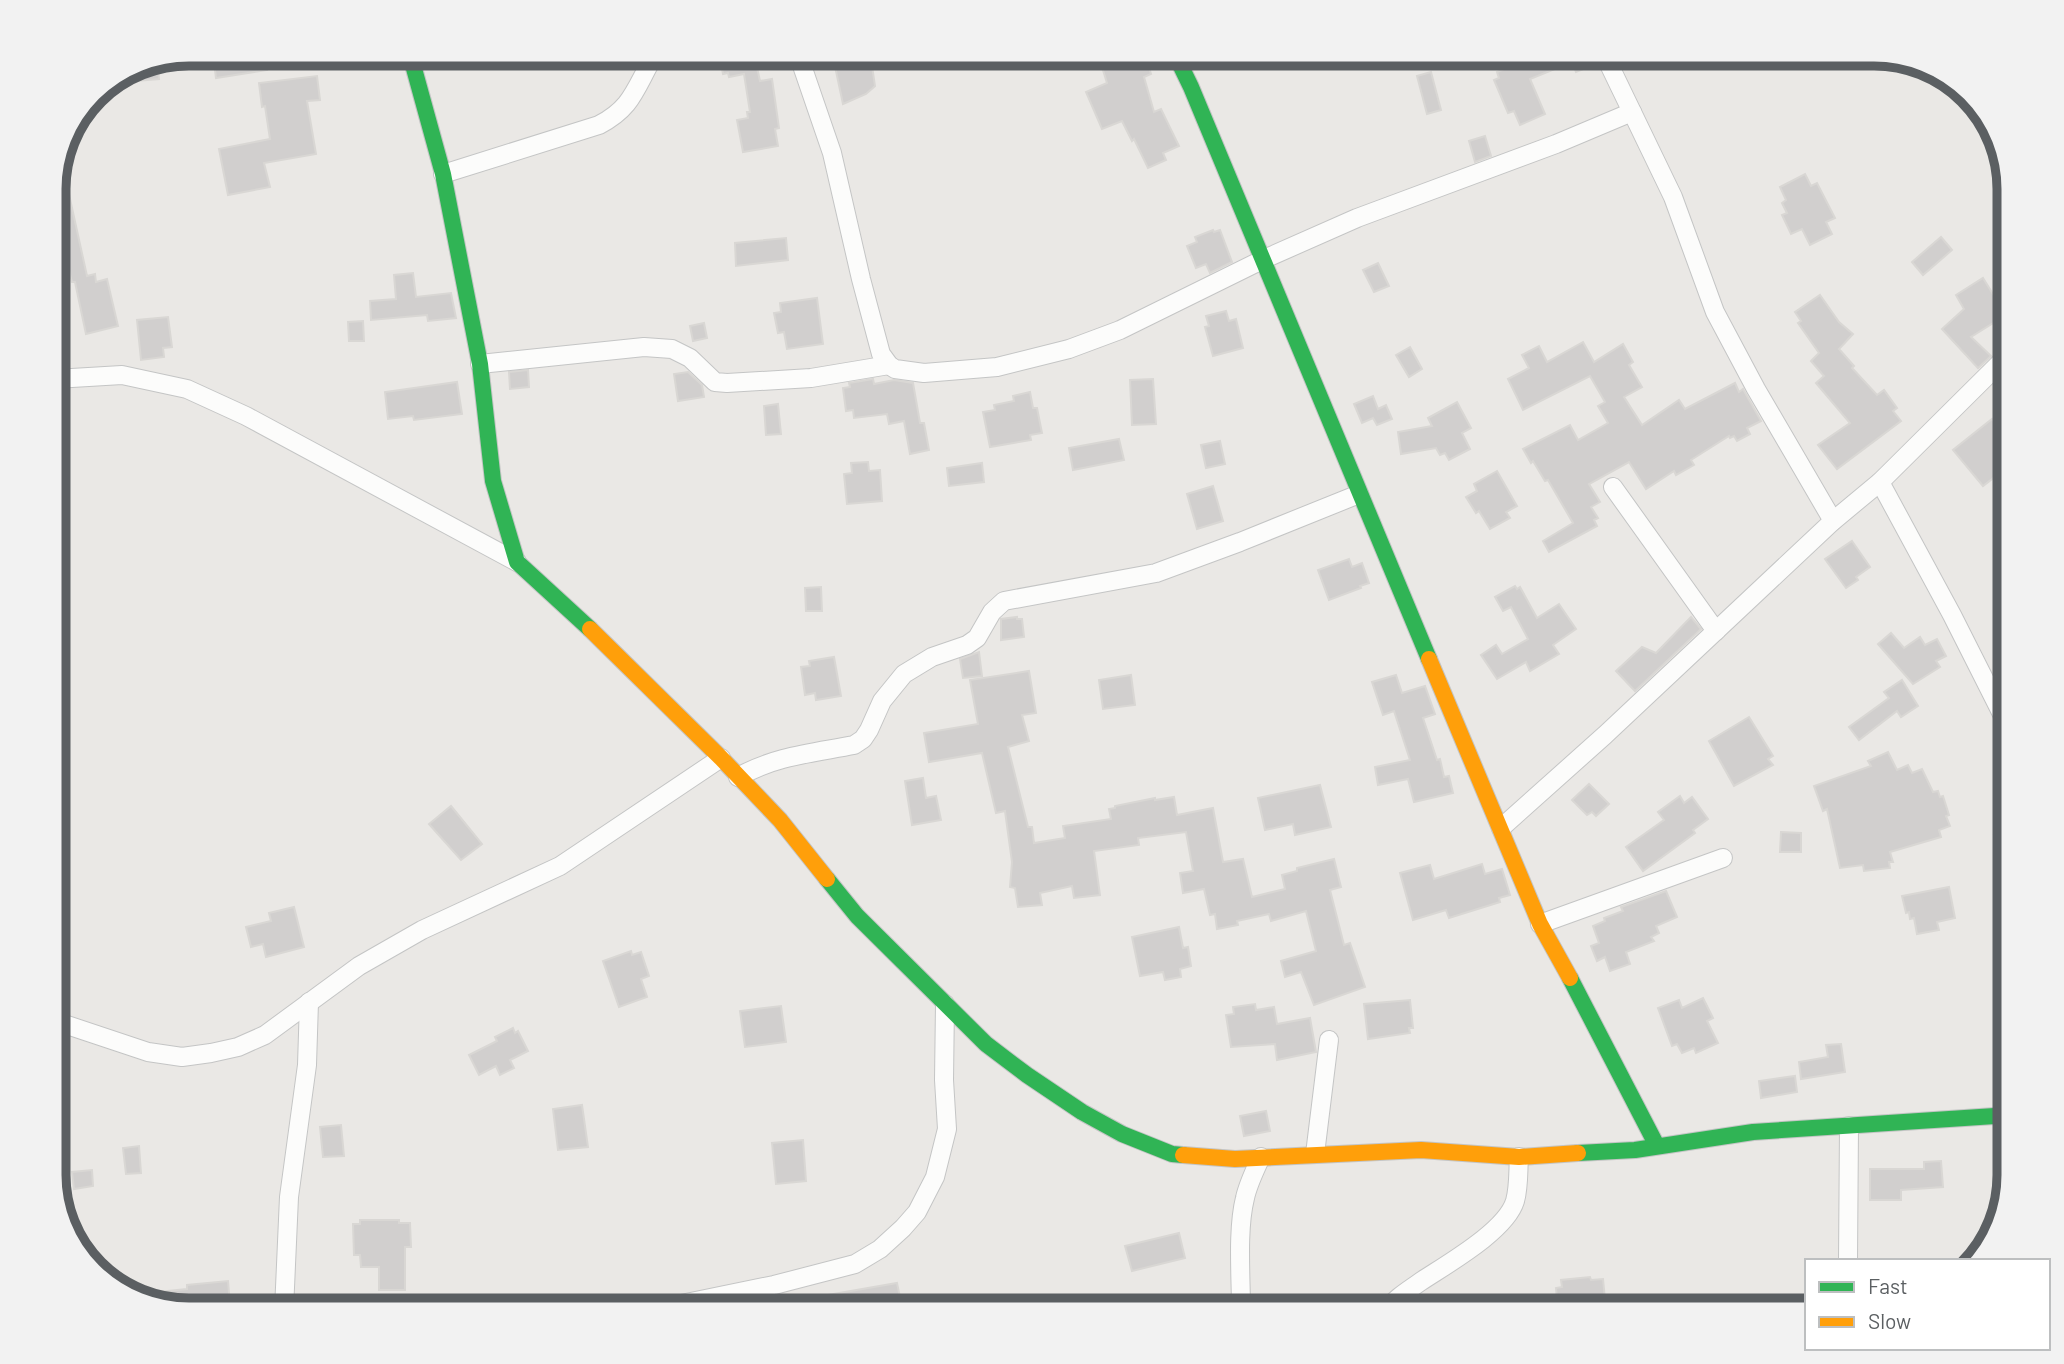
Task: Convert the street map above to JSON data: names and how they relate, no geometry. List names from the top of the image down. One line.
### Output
{"legend":["Fast","Slow"]}
